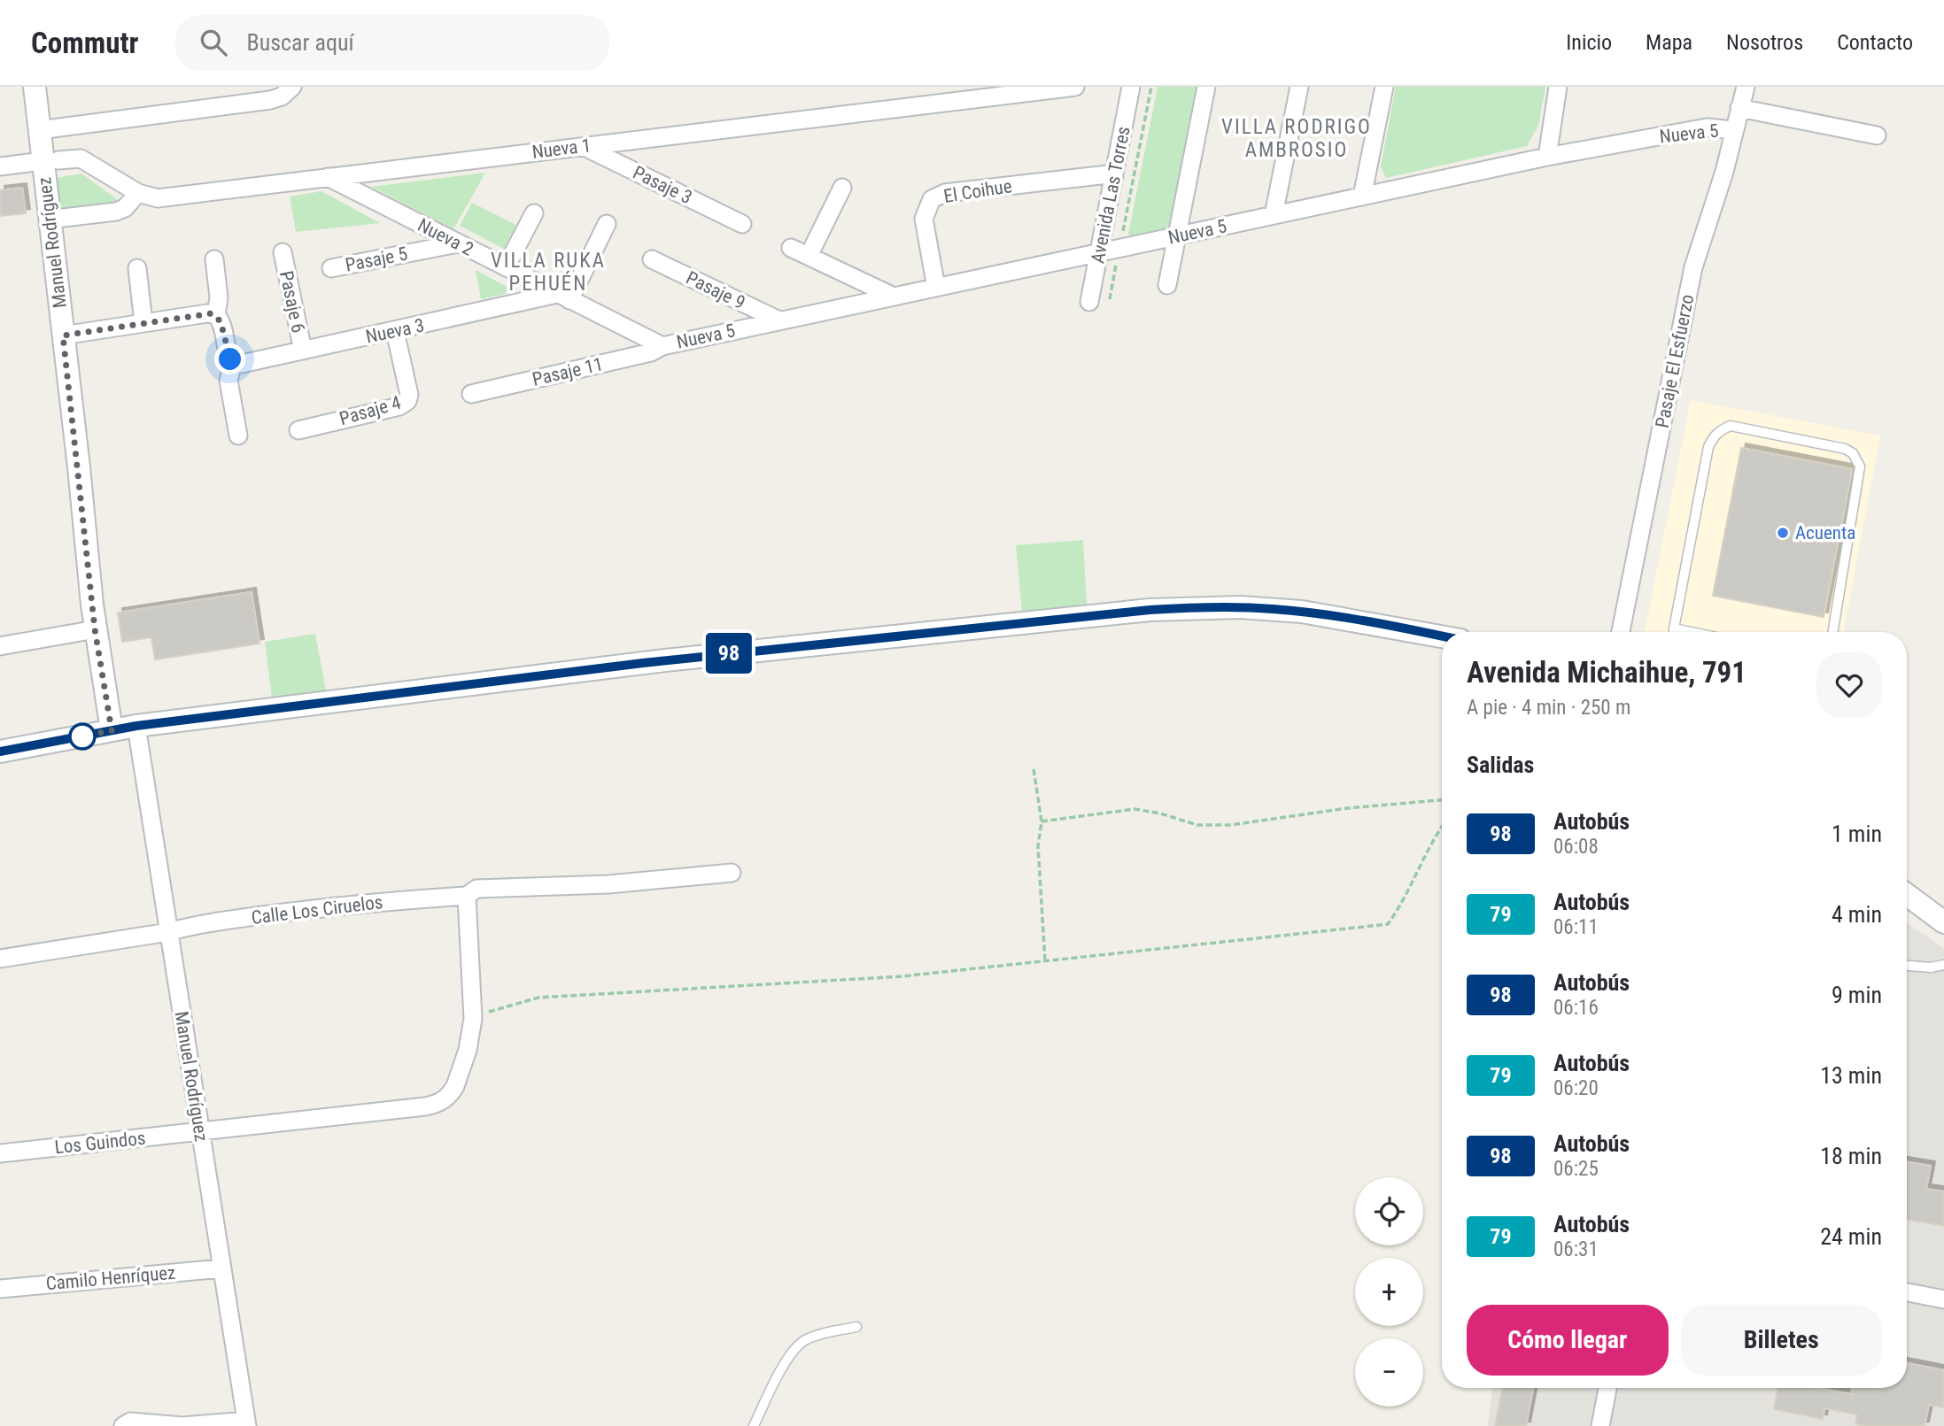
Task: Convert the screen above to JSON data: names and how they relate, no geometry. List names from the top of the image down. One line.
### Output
{"streets":{"street":["Nueva 5","Nueva 1","Pasaje 3","El Coihue","Avenida Las Torres","Nueva 2","Manuel Rodríguez","Pasaje 5","Pasaje 9","Pasaje 6","Nueva 3","Pasaje El Esfuerzo","Pasaje 11","Pasaje 4","Calle Los Ciruelos","Los Guindos","Camilo Henríquez"]},"crossings":[["Nueva 5","El Coihue"],["Nueva 5","Avenida Las Torres"],["Nueva 5","Nueva 2"],["Nueva 5","Pasaje 9"],["Nueva 5","Pasaje El Esfuerzo"],["Nueva 5","Pasaje 11"],["Nueva 1","Pasaje 3"],["Nueva 1","Nueva 2"],["Nueva 1","Manuel Rodríguez"],["El Coihue","Avenida Las Torres"],["Nueva 2","Pasaje 5"],["Nueva 2","Nueva 3"],["Nueva 2","Pasaje 11"],["Manuel Rodríguez","Calle Los Ciruelos"],["Manuel Rodríguez","Los Guindos"],["Manuel Rodríguez","Camilo Henríquez"],["Pasaje 6","Nueva 3"],["Nueva 3","Pasaje 4"],["Calle Los Ciruelos","Los Guindos"]],"districts":["VILLA RODRIGO AMBROSIO","VILLA RUKA PEHUÉN"],"places":["Acuenta"],"lines":["bus line 98"],"page":{"header":"Commutr","search":"Buscar aquí","nav":["Inicio","Mapa","Nosotros","Contacto"],"on_map":"98","heading":[["Avenida Michaihue, 791","A pie · 4 min · 250 m"],"Salidas"],"list":[{"mark":"98","name":"Autobús","note":"06:08","value":"1 min"},{"mark":"79","name":"Autobús","note":"06:11","value":"4 min"},{"mark":"98","name":"Autobús","note":"06:16","value":"9 min"},{"mark":"79","name":"Autobús","note":"06:20","value":"13 min"},{"mark":"98","name":"Autobús","note":"06:25","value":"18 min"},{"mark":"79","name":"Autobús","note":"06:31","value":"24 min"}],"map_buttons":["+","−"],"buttons":["Cómo llegar","Billetes"]}}
